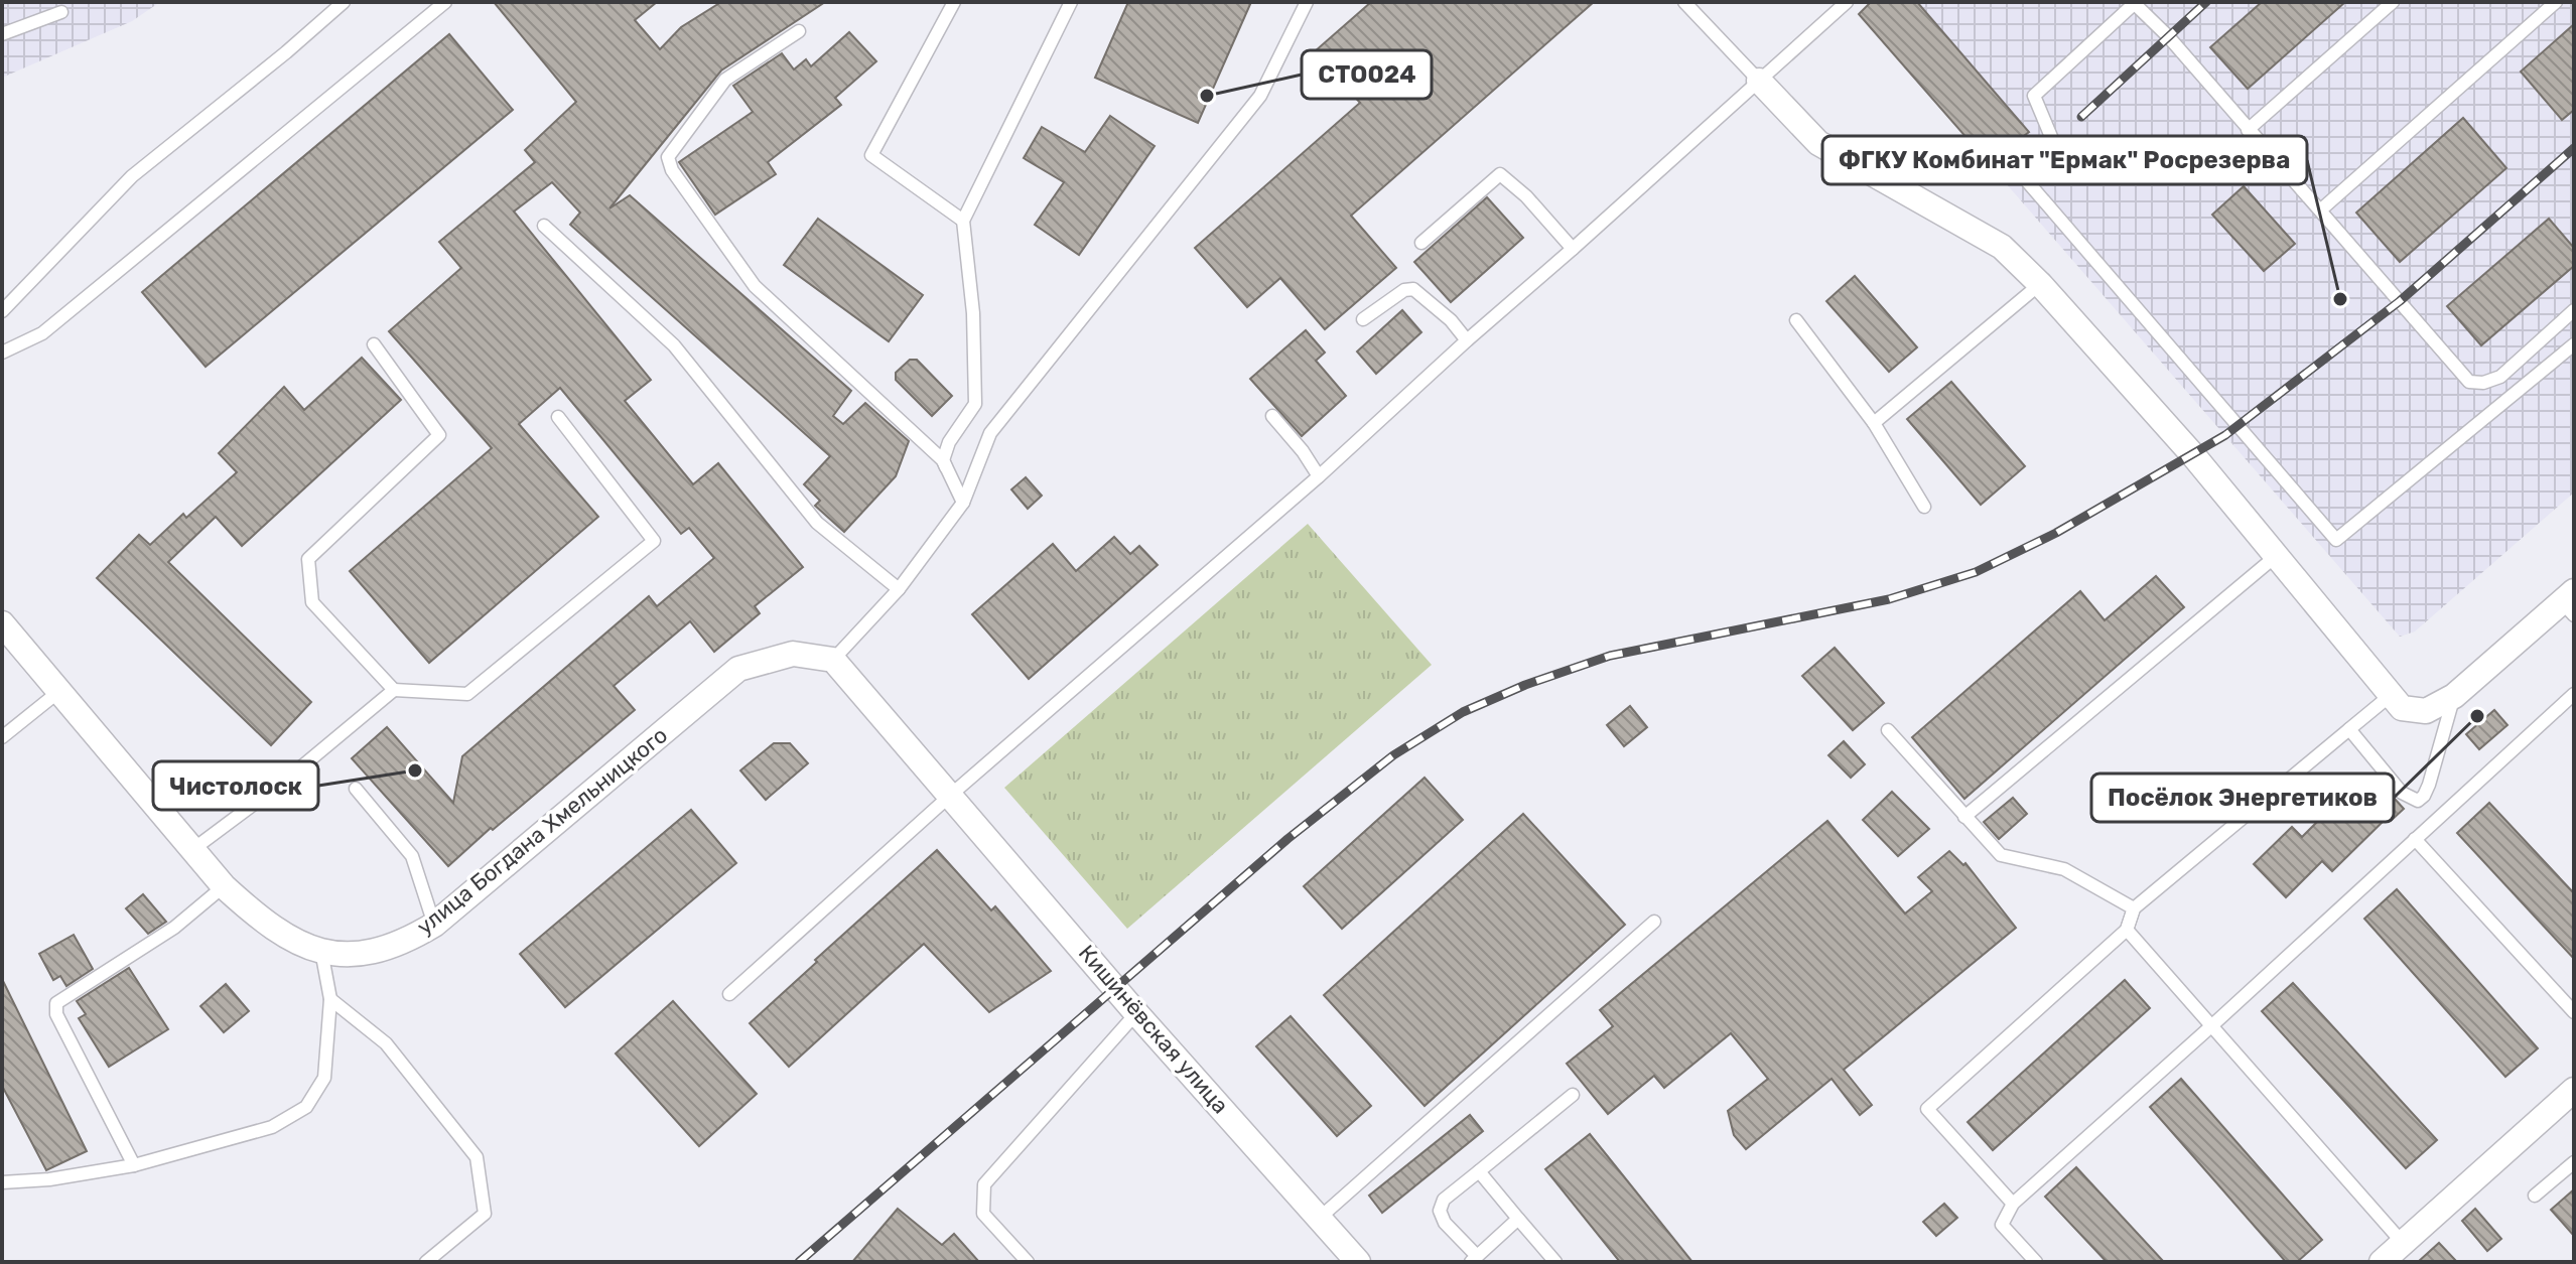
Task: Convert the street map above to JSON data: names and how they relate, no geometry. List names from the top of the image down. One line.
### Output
{"streets":{"street":["улица Богдана Хмельницкого","Кишинёвская улица"]},"places":["СТО024","ФГКУ Комбинат \"Ермак\" Росрезерва","Посёлок Энергетиков","Чистолоск"]}
